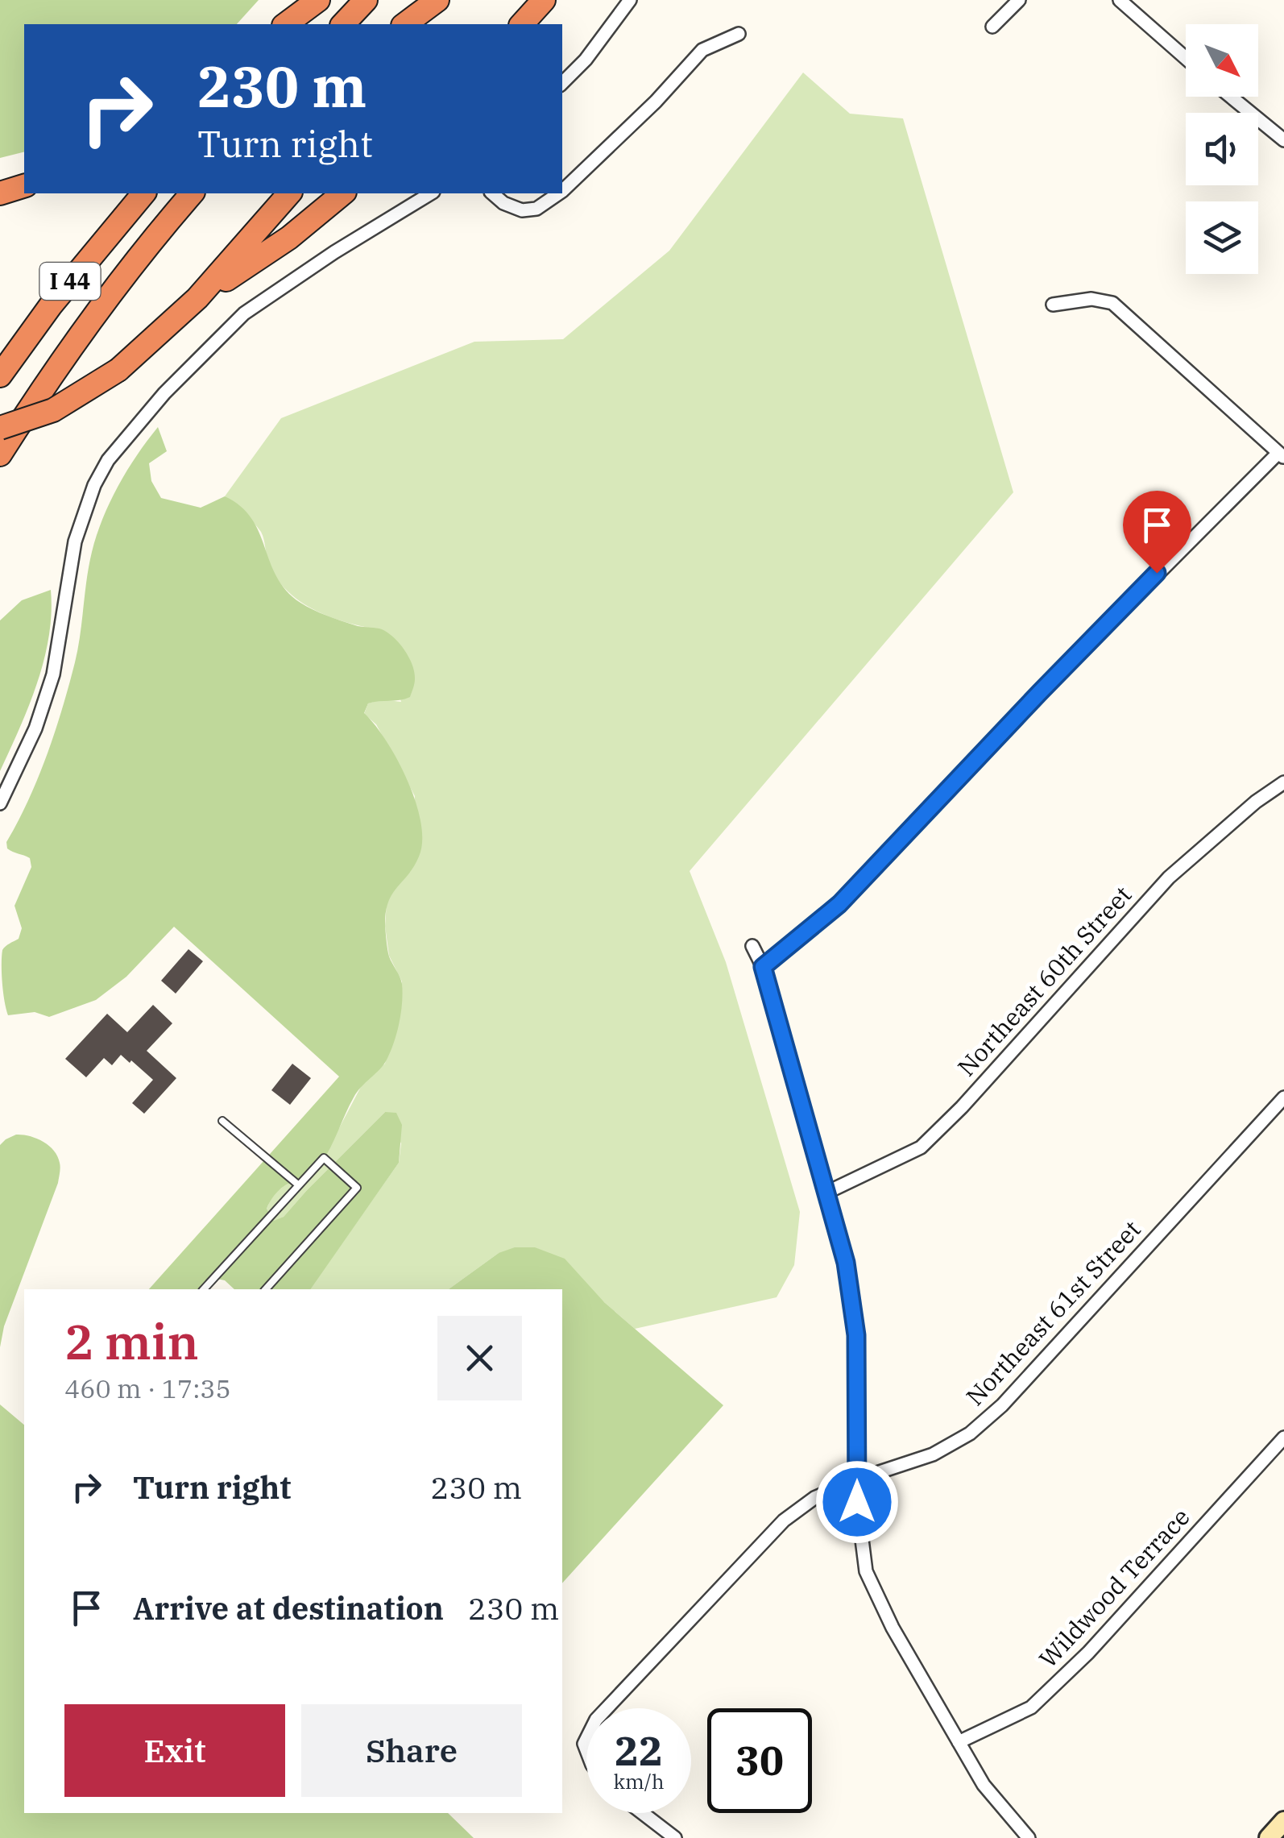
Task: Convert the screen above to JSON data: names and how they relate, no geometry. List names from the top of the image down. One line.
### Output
{"streets":{"highway":["I 44"],"street":["Northeast 60th Street","Northeast 61st Street","Wildwood Terrace"]},"north":"bottom right","page":{"turn":["230 m","Turn right"],"heading":["2 min","460 m · 17:35"],"list":[{"name":"Turn right","value":"230 m"},{"name":"Arrive at destination","value":"230 m"}],"buttons":["Exit","Share"],"speed":"22 km/h","limit":"30"}}
